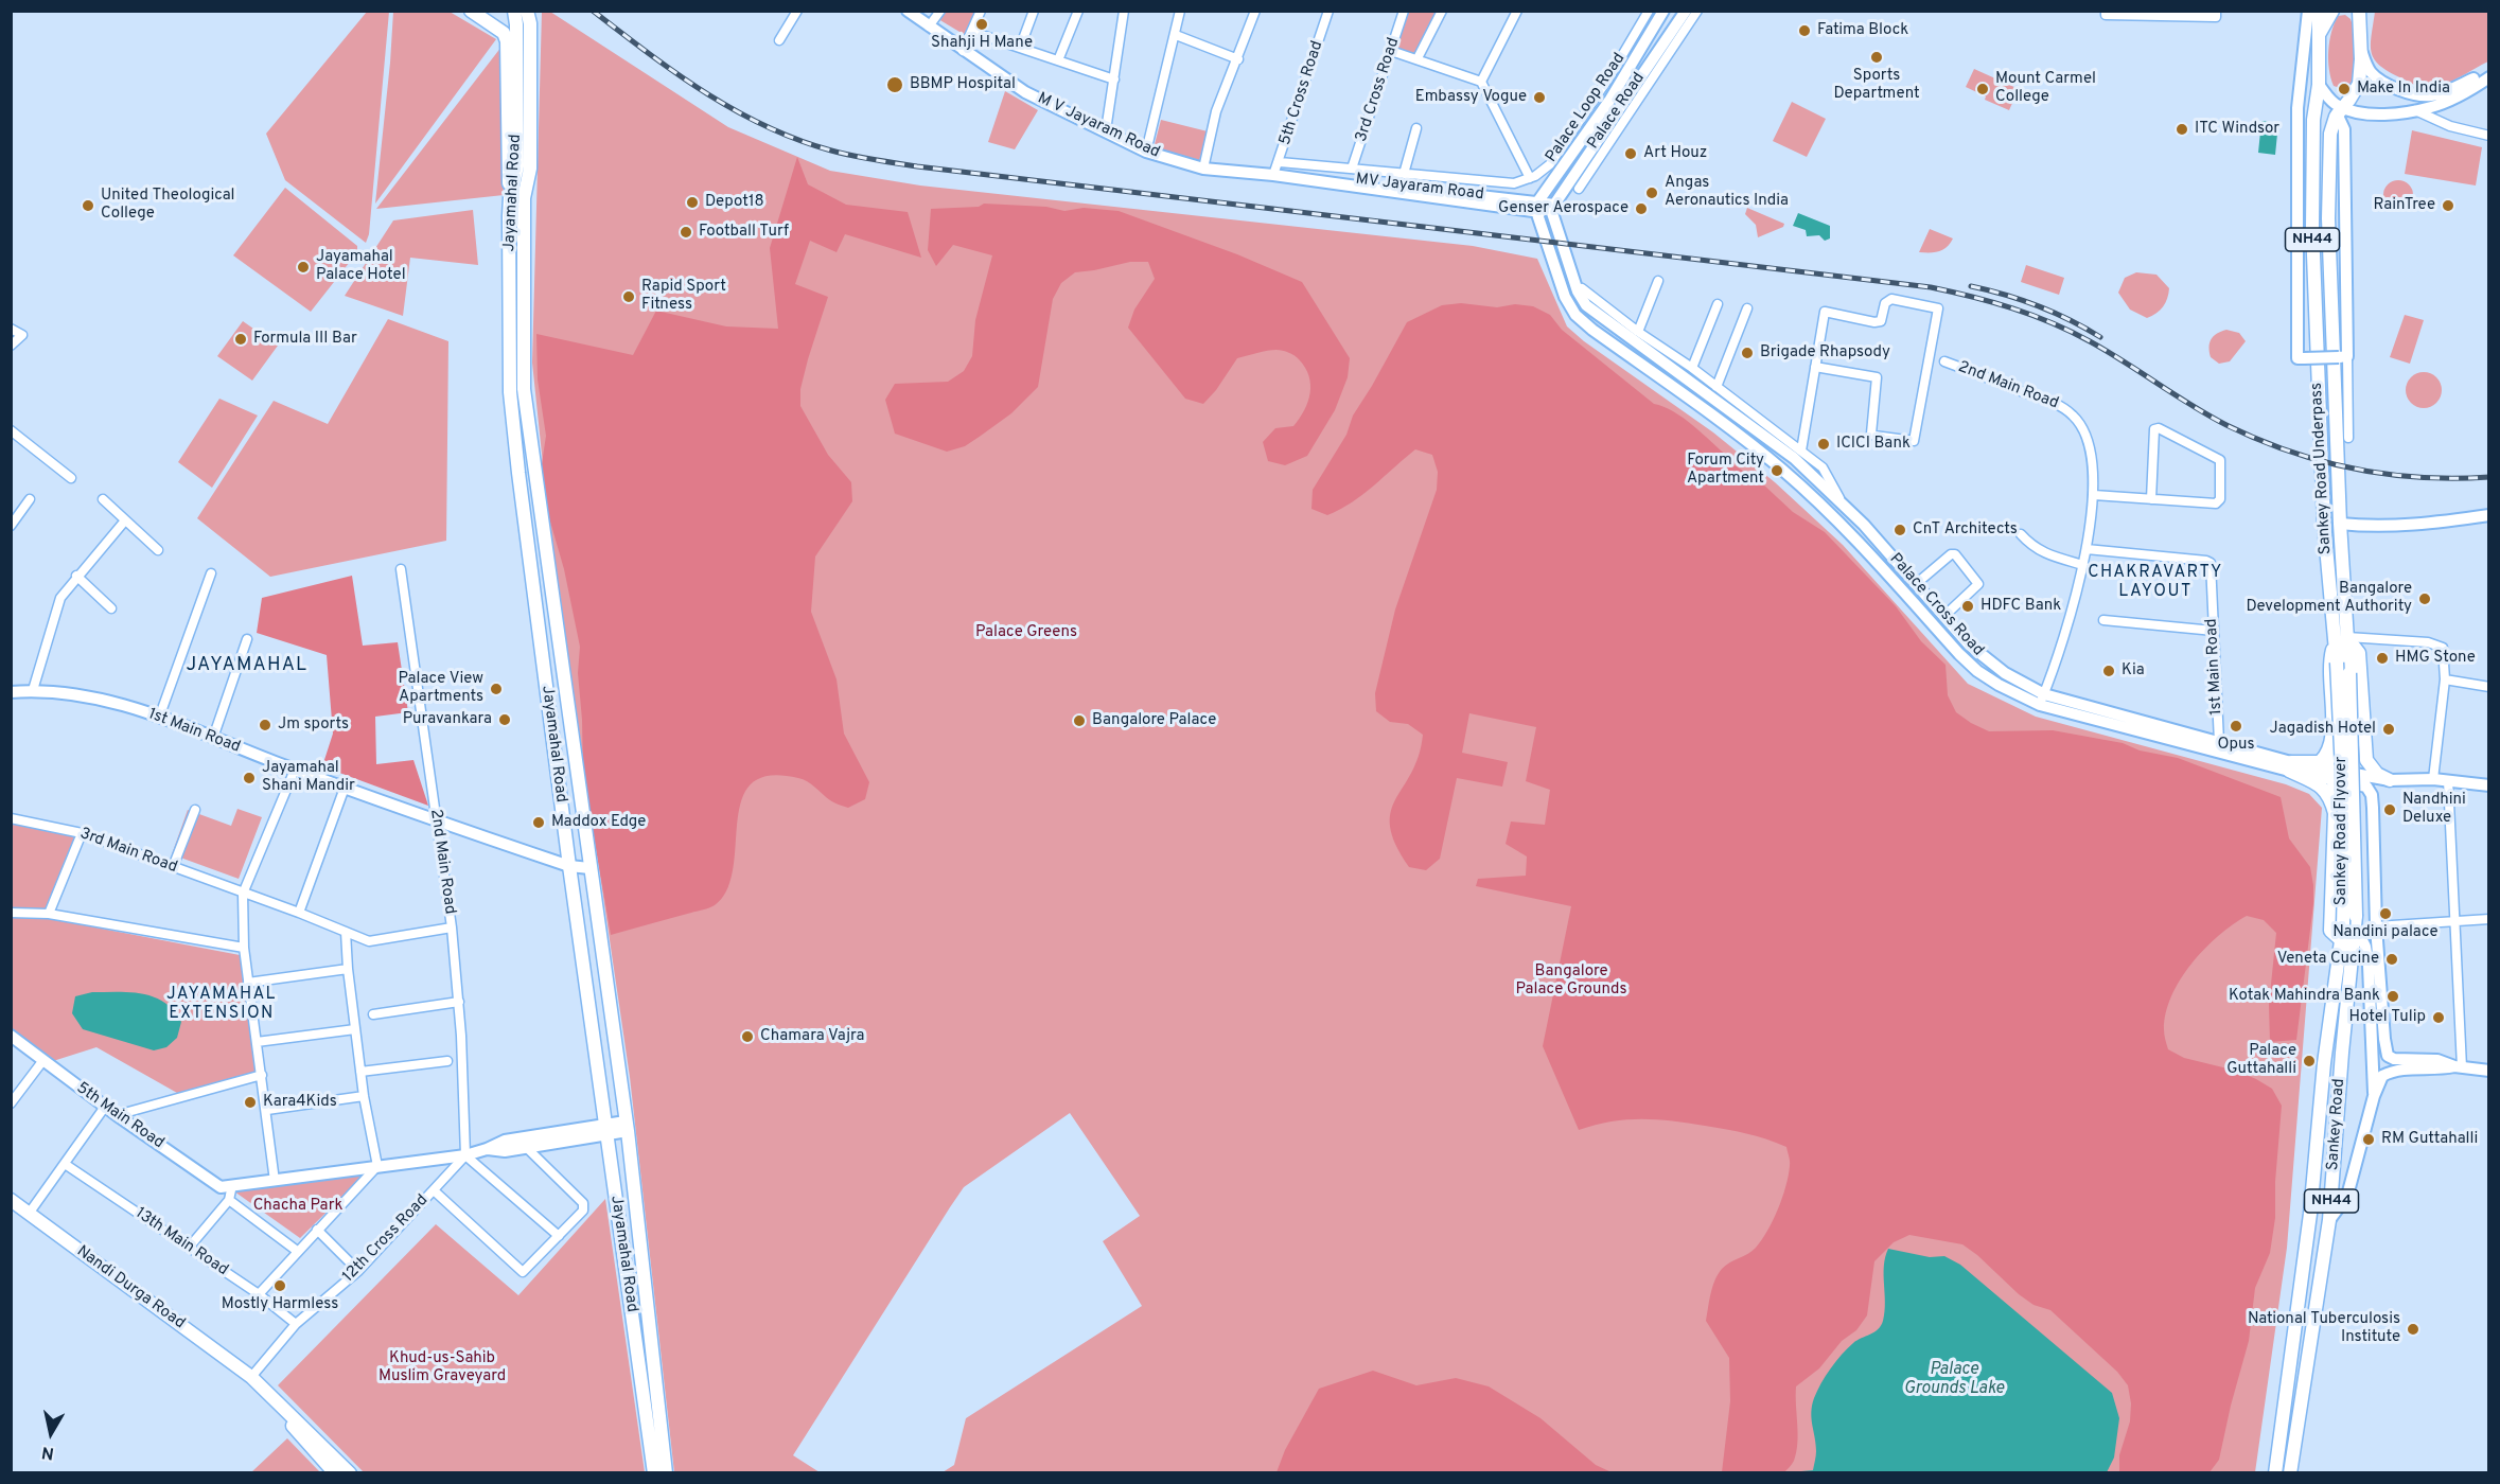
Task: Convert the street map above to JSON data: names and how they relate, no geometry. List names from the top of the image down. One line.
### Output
{"streets":{"main road":["Jayamahal Road","NH44","Sankey Road Underpass","Sankey Road Flyover","Sankey Road","Nandi Durga Road"],"street":["3rd Cross Road","5th Cross Road","Palace Loop Road","Palace Road","M V Jayaram Road","MV Jayaram Road","2nd Main Road","Palace Cross Road","1st Main Road","3rd Main Road","5th Main Road","12th Cross Road","13th Main Road"]},"crossings":[["5th Cross Road","M V Jayaram Road"],["5th Cross Road","MV Jayaram Road"],["Palace Road","MV Jayaram Road"],["Palace Road","Palace Cross Road"],["M V Jayaram Road","MV Jayaram Road"],["MV Jayaram Road","Palace Cross Road"],["Jayamahal Road","1st Main Road"],["Jayamahal Road","5th Main Road"],["NH44","Sankey Road Underpass"],["NH44","Sankey Road Flyover"],["2nd Main Road","Palace Cross Road"],["2nd Main Road","1st Main Road"],["2nd Main Road","3rd Main Road"],["2nd Main Road","5th Main Road"],["2nd Main Road","12th Cross Road"],["Sankey Road Underpass","Sankey Road Flyover"],["Palace Cross Road","1st Main Road"],["Sankey Road Flyover","Sankey Road"],["5th Main Road","12th Cross Road"],["12th Cross Road","13th Main Road"],["12th Cross Road","Nandi Durga Road"]],"districts":["CHAKRAVARTY LAYOUT","JAYAMAHAL","JAYAMAHAL EXTENSION"],"water":["Palace Grounds Lake"],"parks":["Palace Greens","Bangalore Palace Grounds","Chacha Park","Khud-us-Sahib Muslim Graveyard"],"places":["Shahji H Mane","Fatima Block","Sports Department","BBMP Hospital","Mount Carmel College","Make In India","Embassy Vogue","ITC Windsor","Art Houz","Angas Aeronautics India","Depot18","United Theological College","RainTree","Genser Aerospace","Football Turf","Jayamahal Palace Hotel","Rapid Sport Fitness","Formula III Bar","Brigade Rhapsody","ICICI Bank","Forum City Apartment","CnT Architects","Bangalore Development Authority","HDFC Bank","HMG Stone","Kia","Palace View Apartments","Puravankara","Bangalore Palace","Jm sports","Opus","Jagadish Hotel","Jayamahal Shani Mandir","Nandhini Deluxe","Maddox Edge","Nandini palace","Veneta Cucine","Kotak Mahindra Bank","Hotel Tulip","Chamara Vajra","Palace Guttahalli","Kara4Kids","RM Guttahalli","Mostly Harmless","National Tuberculosis Institute"],"north":"bottom"}
